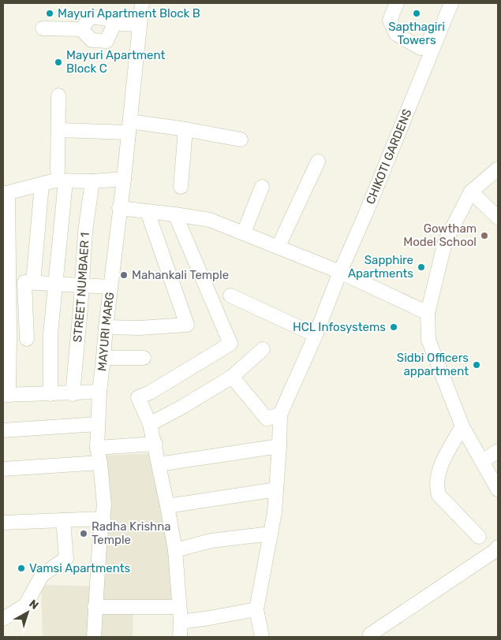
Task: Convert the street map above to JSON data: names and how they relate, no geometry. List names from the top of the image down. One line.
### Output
{"streets":{"street":["CHIKOTI GARDENS","STREET NUMBAER 1","MAYURI MARG"]},"places":["Mayuri Apartment Block B","Sapthagiri Towers","Mayuri Apartment Block C","Gowtham Model School","Sapphire Apartments","Mahankali Temple","HCL Infosystems","Sidbi Officers appartment","Radha Krishna Temple","Vamsi Apartments"],"north":"top right"}
